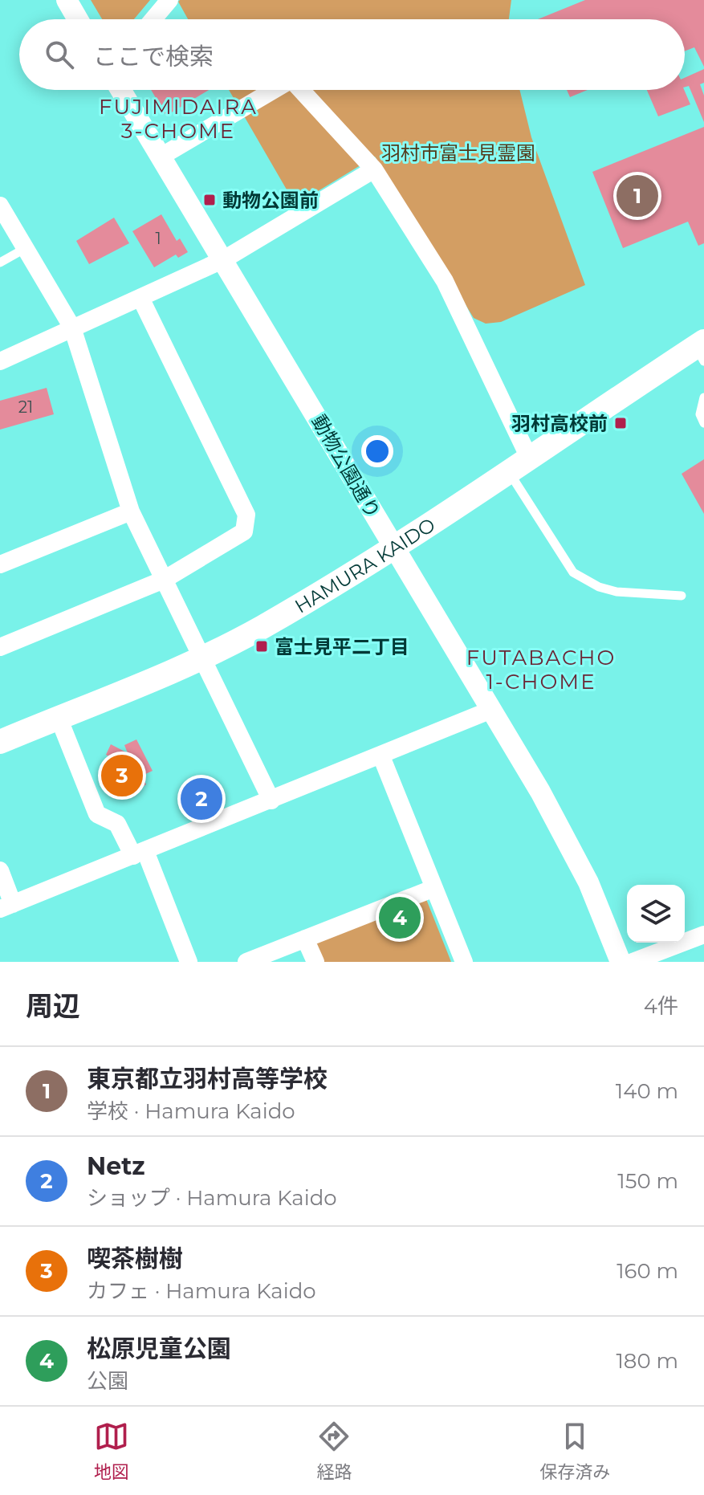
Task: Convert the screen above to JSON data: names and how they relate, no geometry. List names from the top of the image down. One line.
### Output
{"streets":{"main road":["HAMURA KAIDO"],"street":["動物公園通り"]},"crossings":[["動物公園通り","HAMURA KAIDO"]],"districts":["FUJIMIDAIRA 3-CHOME","FUTABACHO 1-CHOME"],"parks":["羽村市富士見霊園"],"places":{"transit":["動物公園前","羽村高校前","富士見平二丁目"]},"house_numbers":["1","21"],"page":{"search":"ここで検索","pins":["1","3","2","4"],"heading":["周辺","4件"],"list":[{"mark":"1","name":"東京都立羽村高等学校","note":"学校 · Hamura Kaido","value":"140 m"},{"mark":"2","name":"Netz","note":"ショップ · Hamura Kaido","value":"150 m"},{"mark":"3","name":"喫茶樹樹","note":"カフェ · Hamura Kaido","value":"160 m"},{"mark":"4","name":"松原児童公園","note":"公園","value":"180 m"}],"nav":["地図","経路","保存済み"]}}
